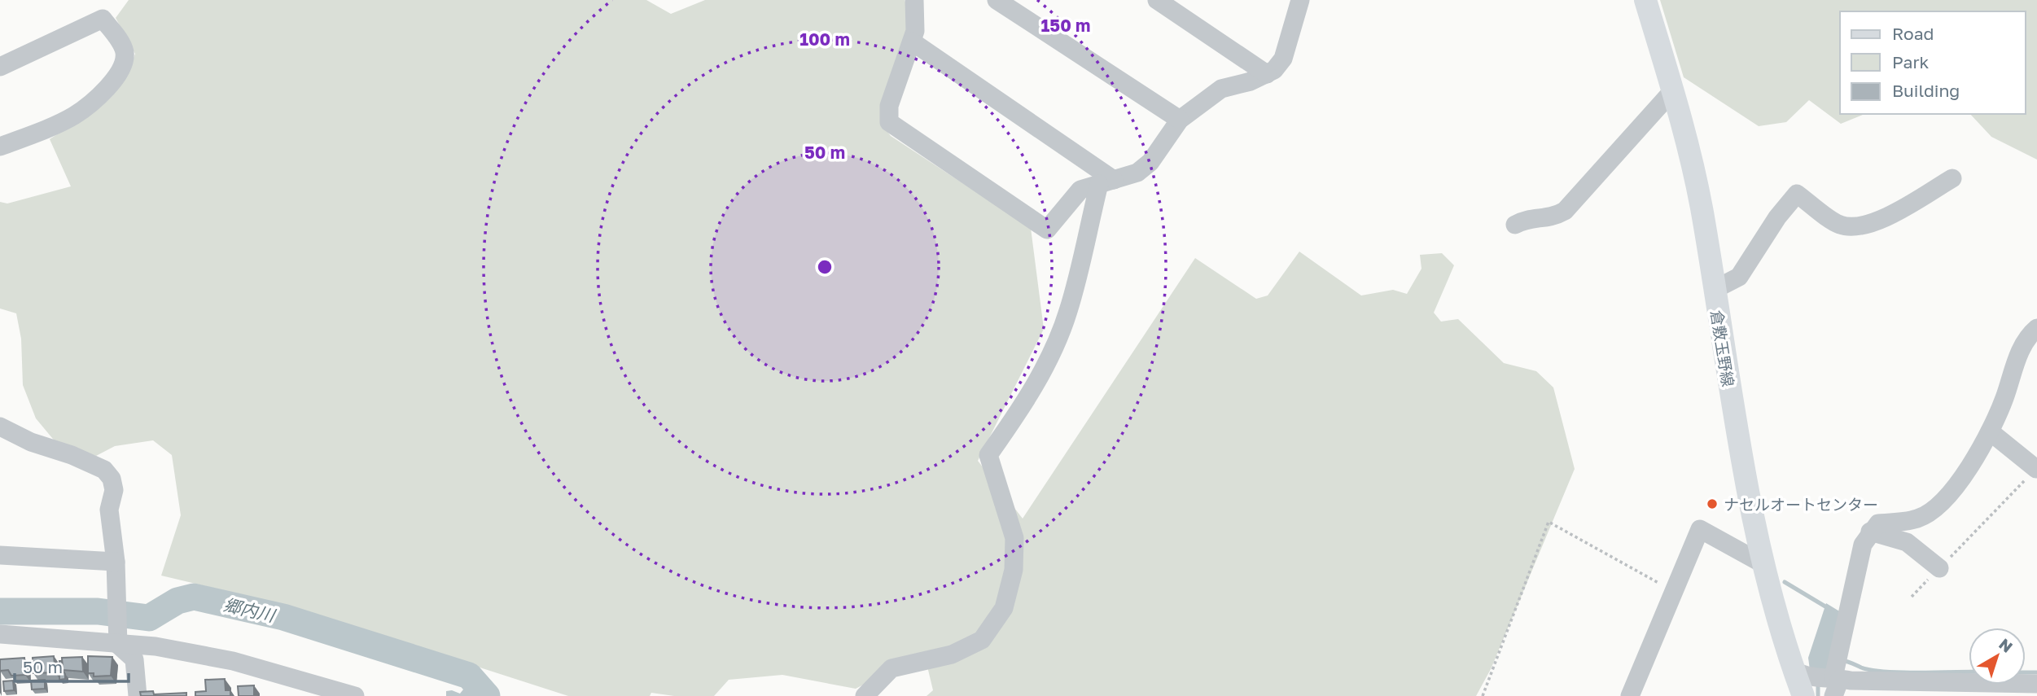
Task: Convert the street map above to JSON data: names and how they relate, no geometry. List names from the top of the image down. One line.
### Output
{"streets":{"main road":["倉敷玉野線"]},"water":["郷内川"],"places":["ナセルオートセンター"],"legend":["Road","Park","Building"],"scale_bar":"50 m","north":"top right","rings":["150 m","100 m","50 m"]}
